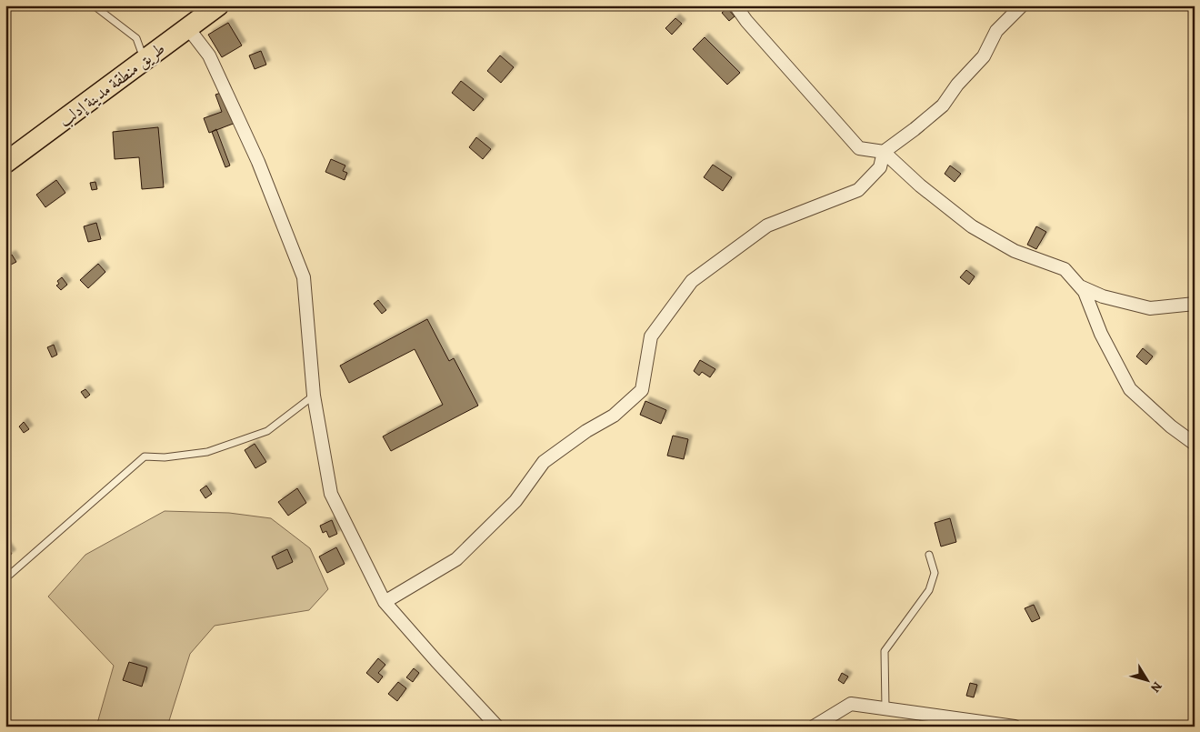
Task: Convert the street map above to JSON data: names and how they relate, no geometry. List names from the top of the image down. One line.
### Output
{"streets":{"main road":["طريق منطقة مدينة إدلب"]},"north":"bottom right"}
